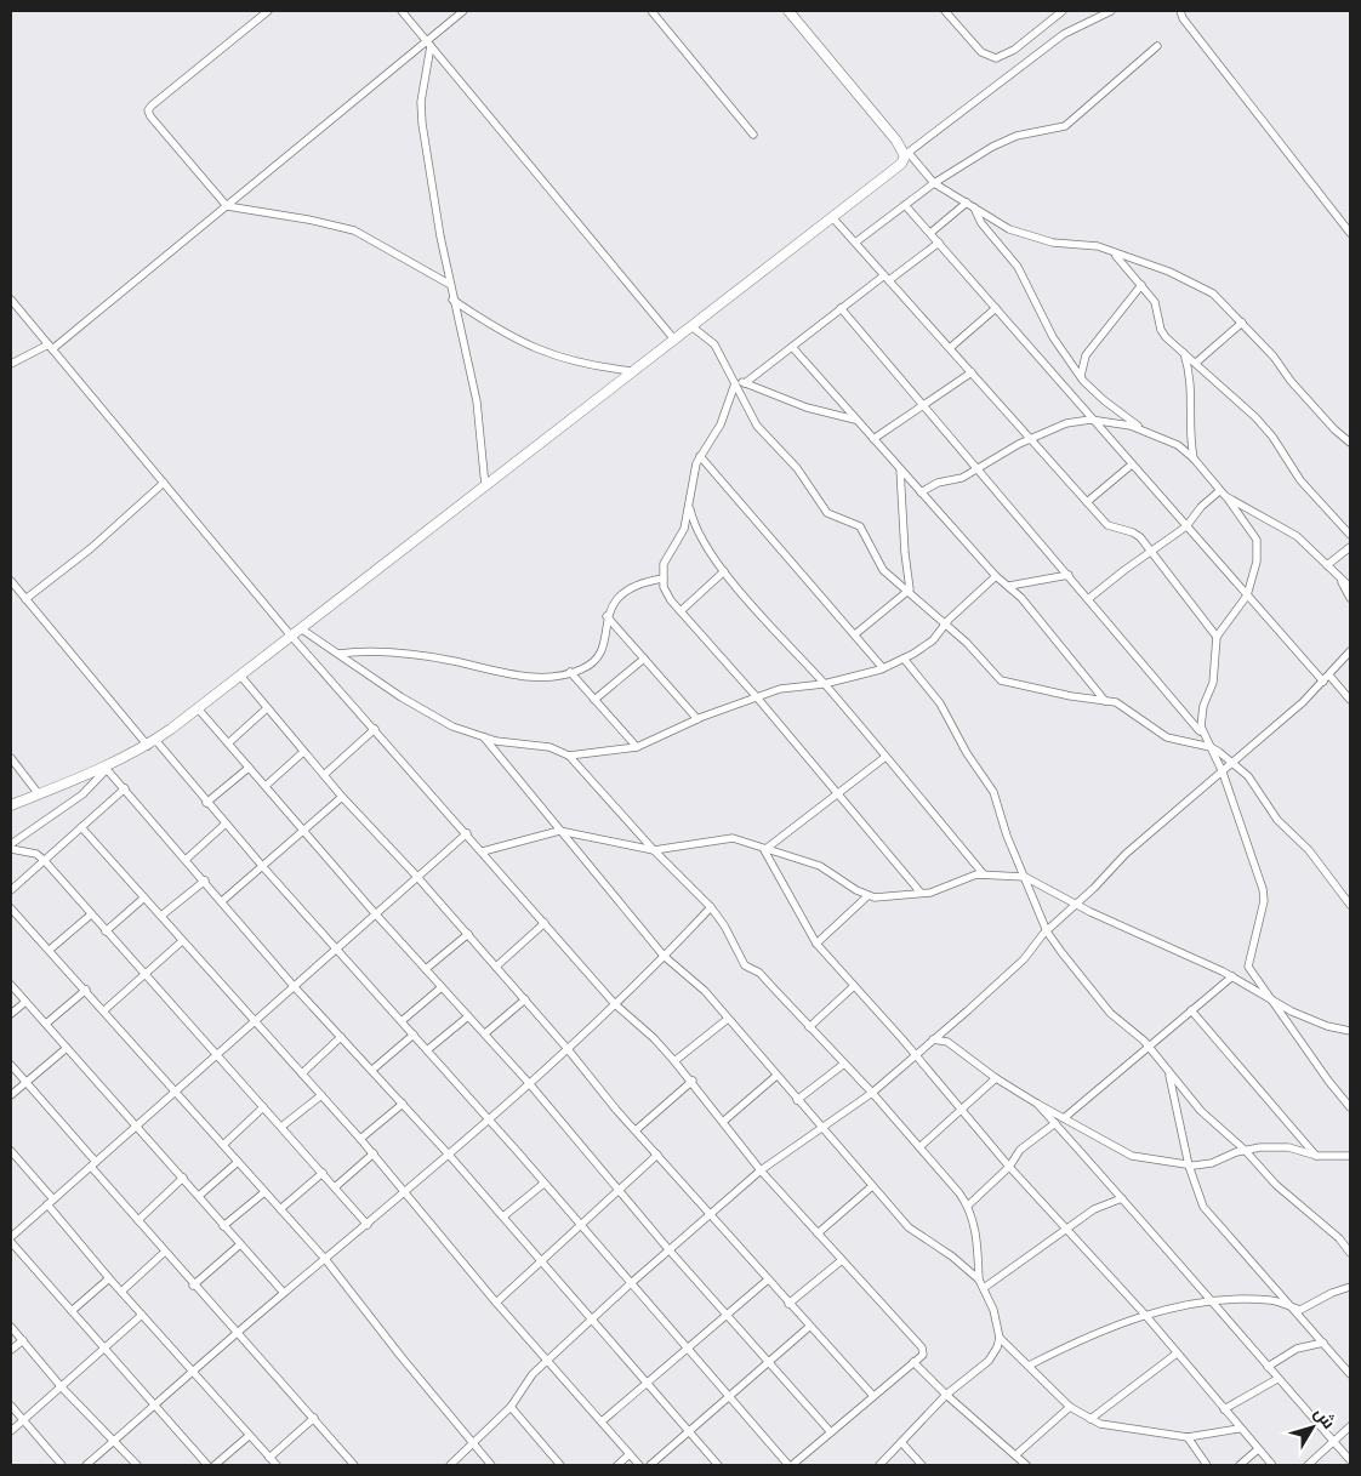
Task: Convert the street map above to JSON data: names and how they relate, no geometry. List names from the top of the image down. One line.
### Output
{"north":"top right"}
